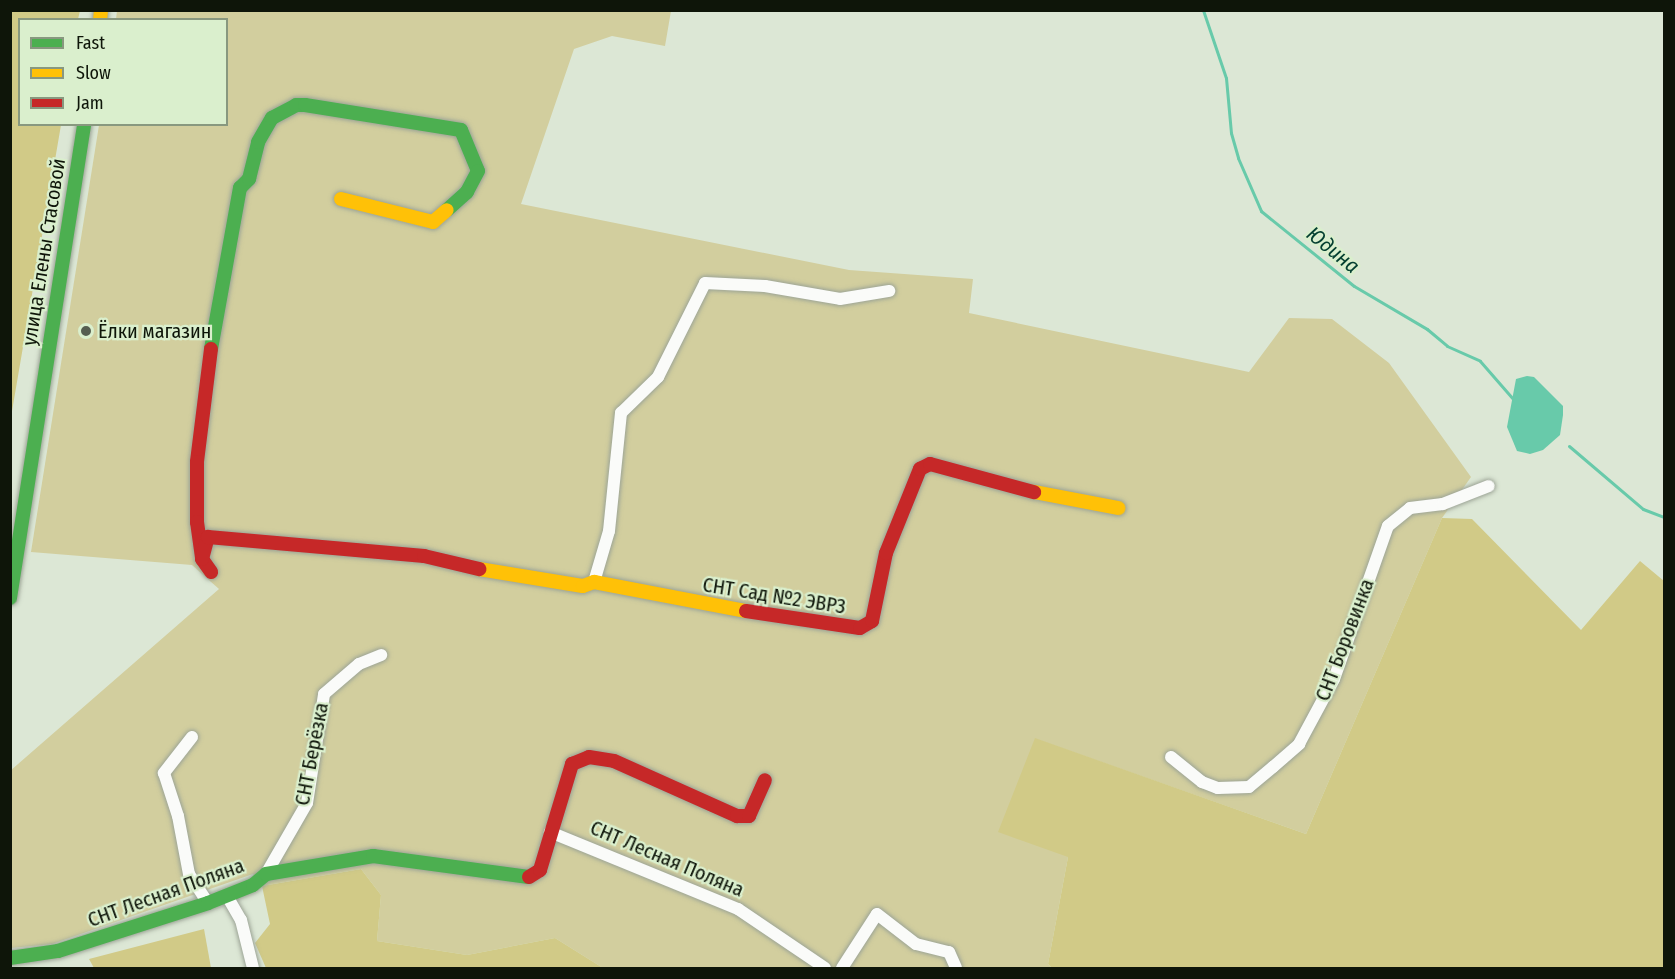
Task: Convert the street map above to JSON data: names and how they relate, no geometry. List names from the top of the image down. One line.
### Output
{"streets":{"street":["улица Елены Стасовой","СНТ Сад №2 ЭВРЗ","СНТ Боровинка","СНТ Берёзка","СНТ Лесная Поляна"]},"crossings":[["СНТ Берёзка","СНТ Лесная Поляна"]],"water":["Юдина"],"places":["Ёлки магазин"],"legend":["Fast","Slow","Jam"]}
